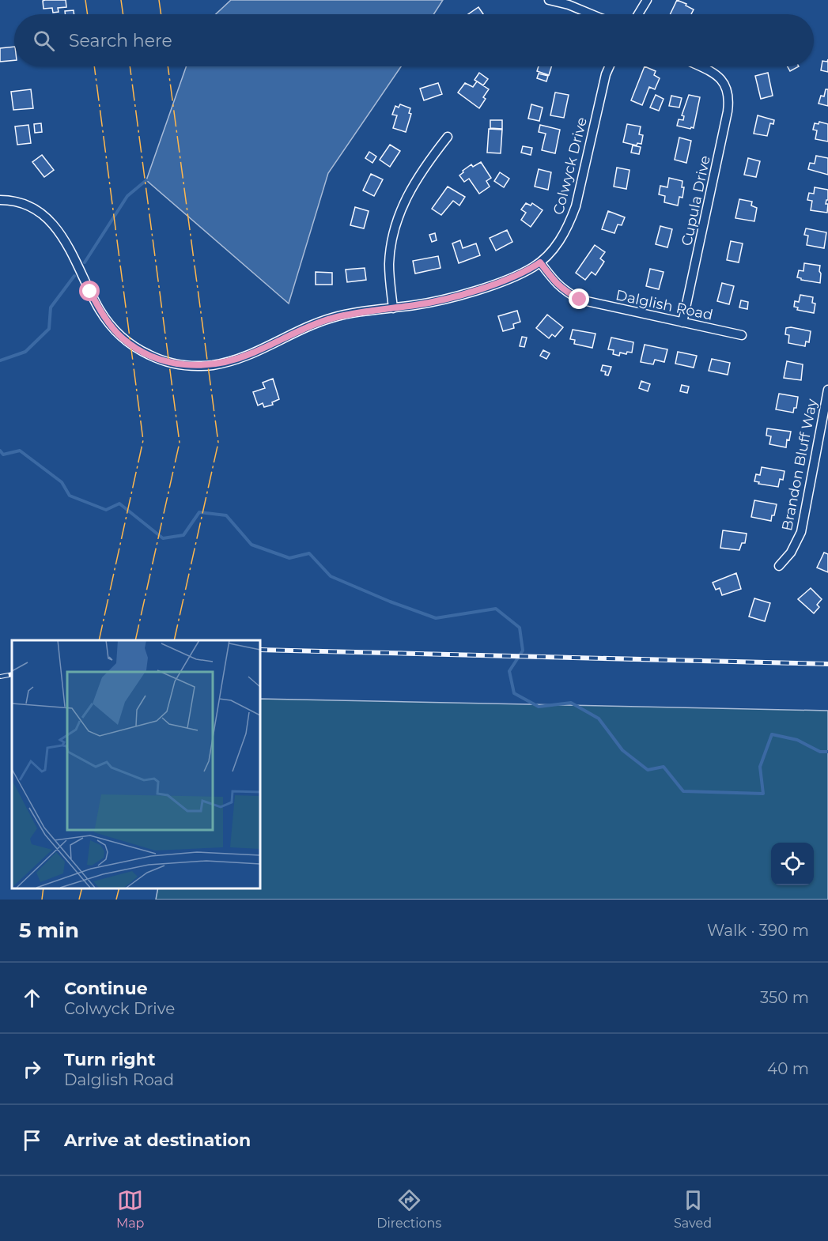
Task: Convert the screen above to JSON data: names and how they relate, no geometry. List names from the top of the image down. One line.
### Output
{"streets":{"street":["Colwyck Drive","Cupula Drive","Dalglish Road","Brandon Bluff Way"]},"crossings":[["Colwyck Drive","Dalglish Road"],["Cupula Drive","Dalglish Road"]],"page":{"search":"Search here","heading":["5 min","Walk · 390 m"],"list":[["Continue","Colwyck Drive","350 m"],["Turn right","Dalglish Road","40 m"],"Arrive at destination"],"nav":["Map","Directions","Saved"]}}
